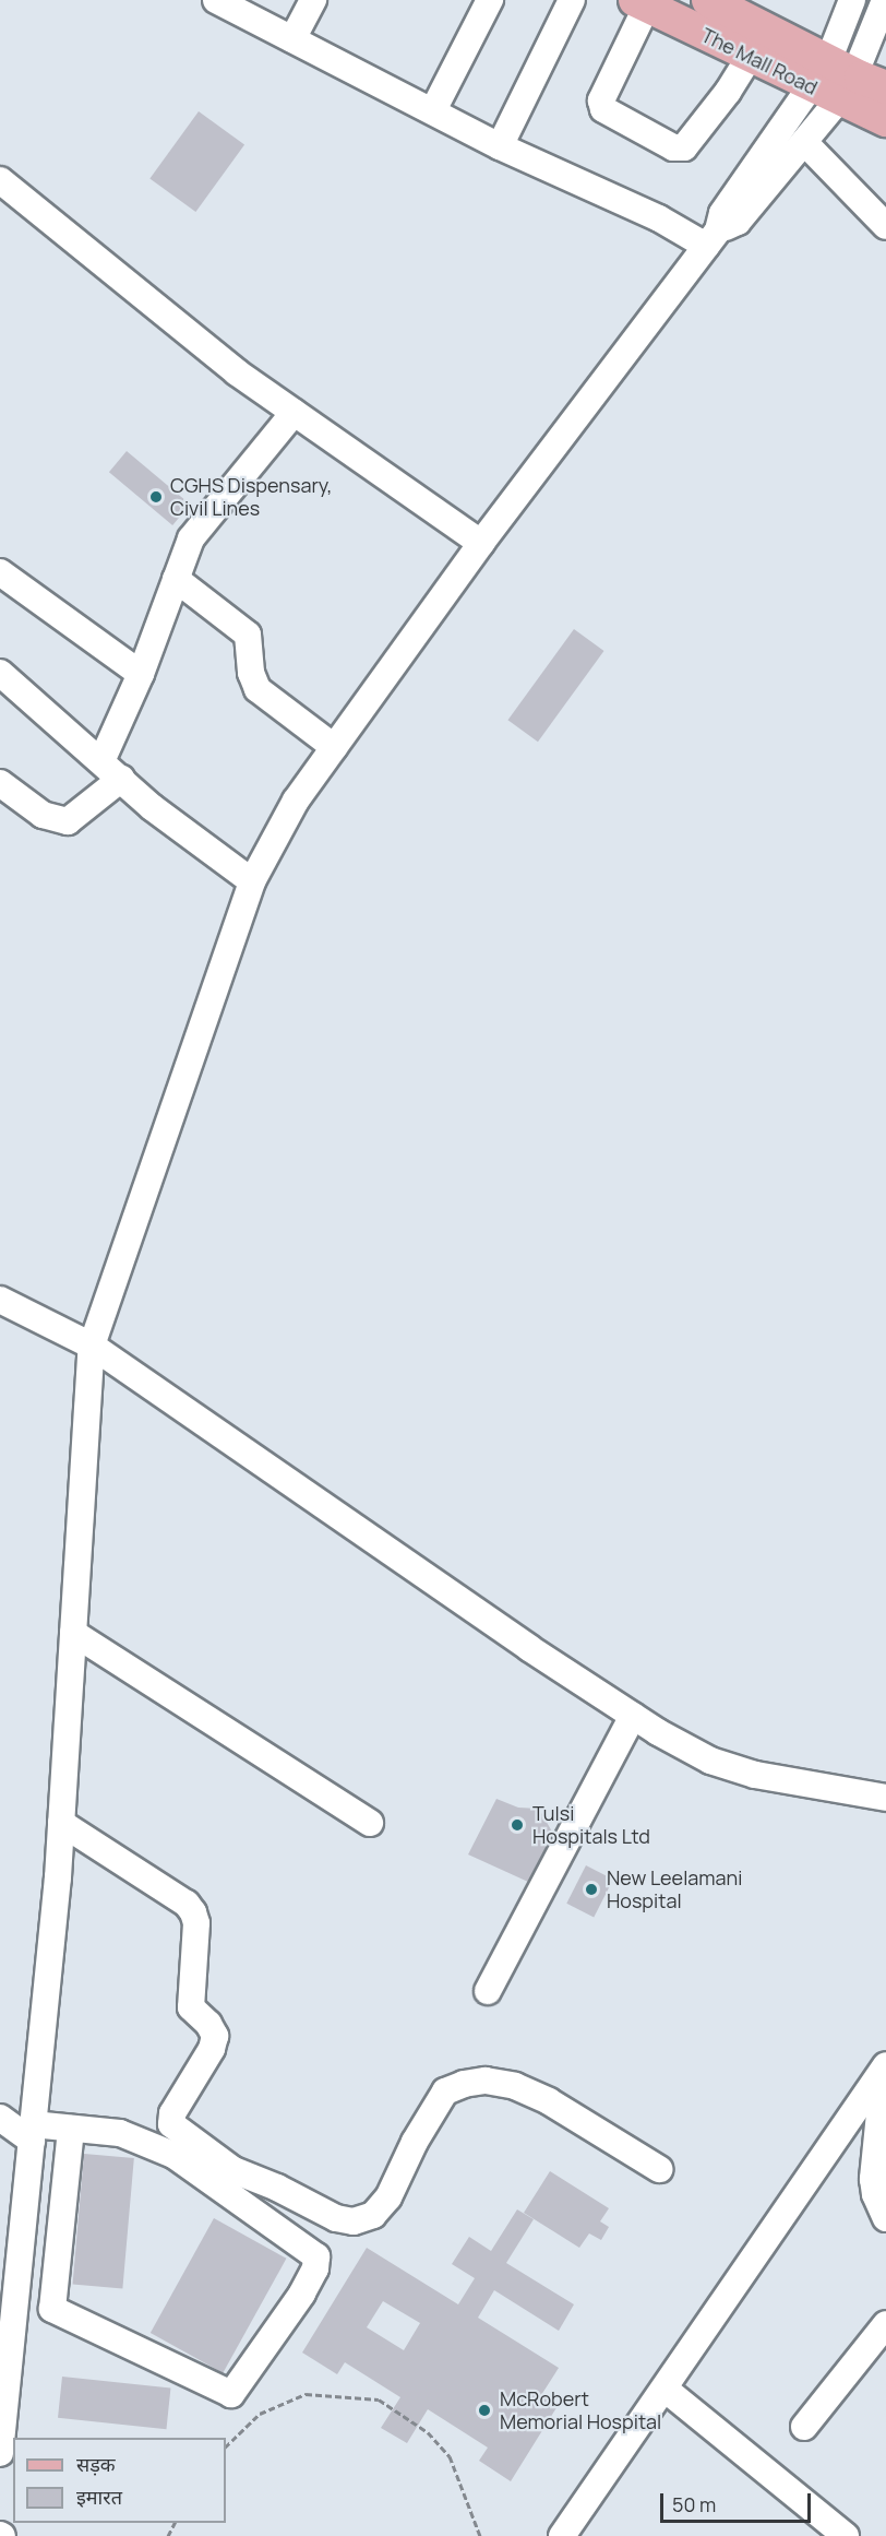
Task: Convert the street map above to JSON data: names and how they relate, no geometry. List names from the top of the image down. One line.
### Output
{"streets":{"main road":["The Mall Road"]},"places":["CGHS Dispensary, Civil Lines","Tulsi Hospitals Ltd","New Leelamani Hospital","McRobert Memorial Hospital"],"legend":["सड़क","इमारत"],"scale_bar":"50 m"}
